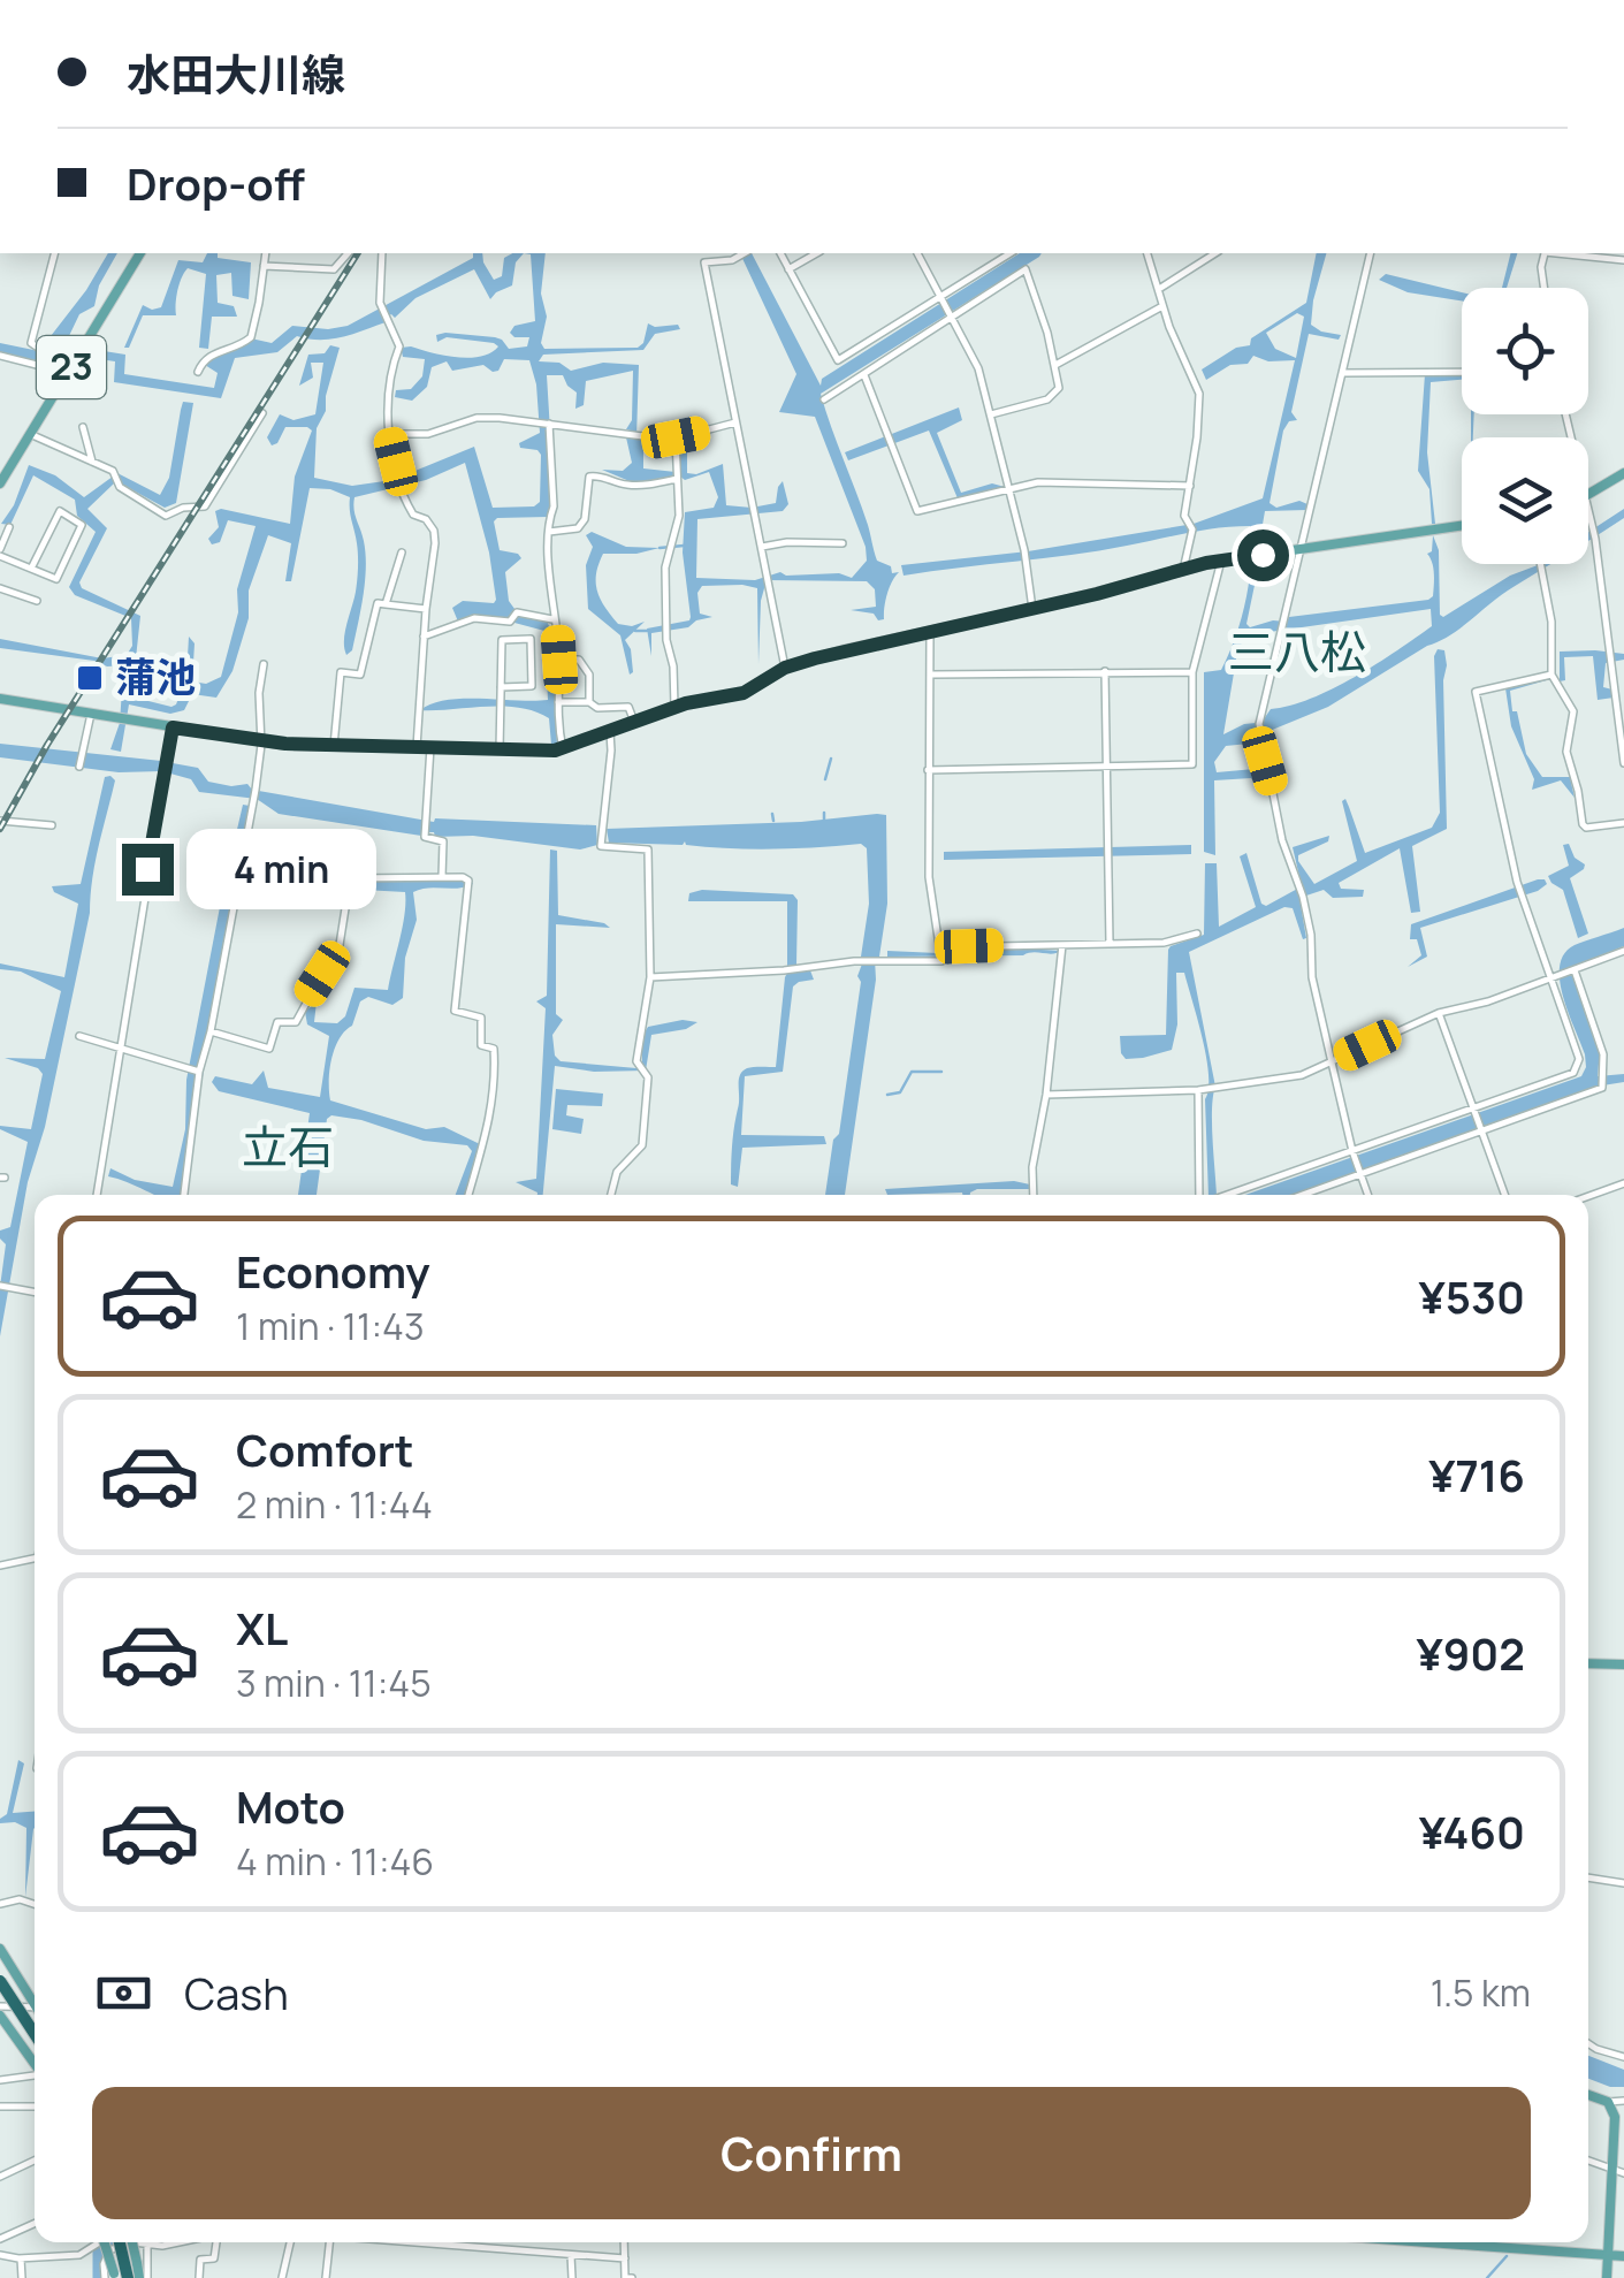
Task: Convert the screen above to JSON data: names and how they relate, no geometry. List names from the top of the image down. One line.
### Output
{"streets":{"main road":["23"]},"districts":["三八松","立石"],"places":{"transit":["蒲池"]},"page":{"banner":["水田大川線","Drop-off"],"bubble":"4 min","list":[{"name":"Economy","note":"1 min · 11:43","value":"¥530"},{"name":"Comfort","note":"2 min · 11:44","value":"¥716"},{"name":"XL","note":"3 min · 11:45","value":"¥902"},{"name":"Moto","note":"4 min · 11:46","value":"¥460"}],"pay":["Cash","1.5 km"],"buttons":"Confirm"}}
